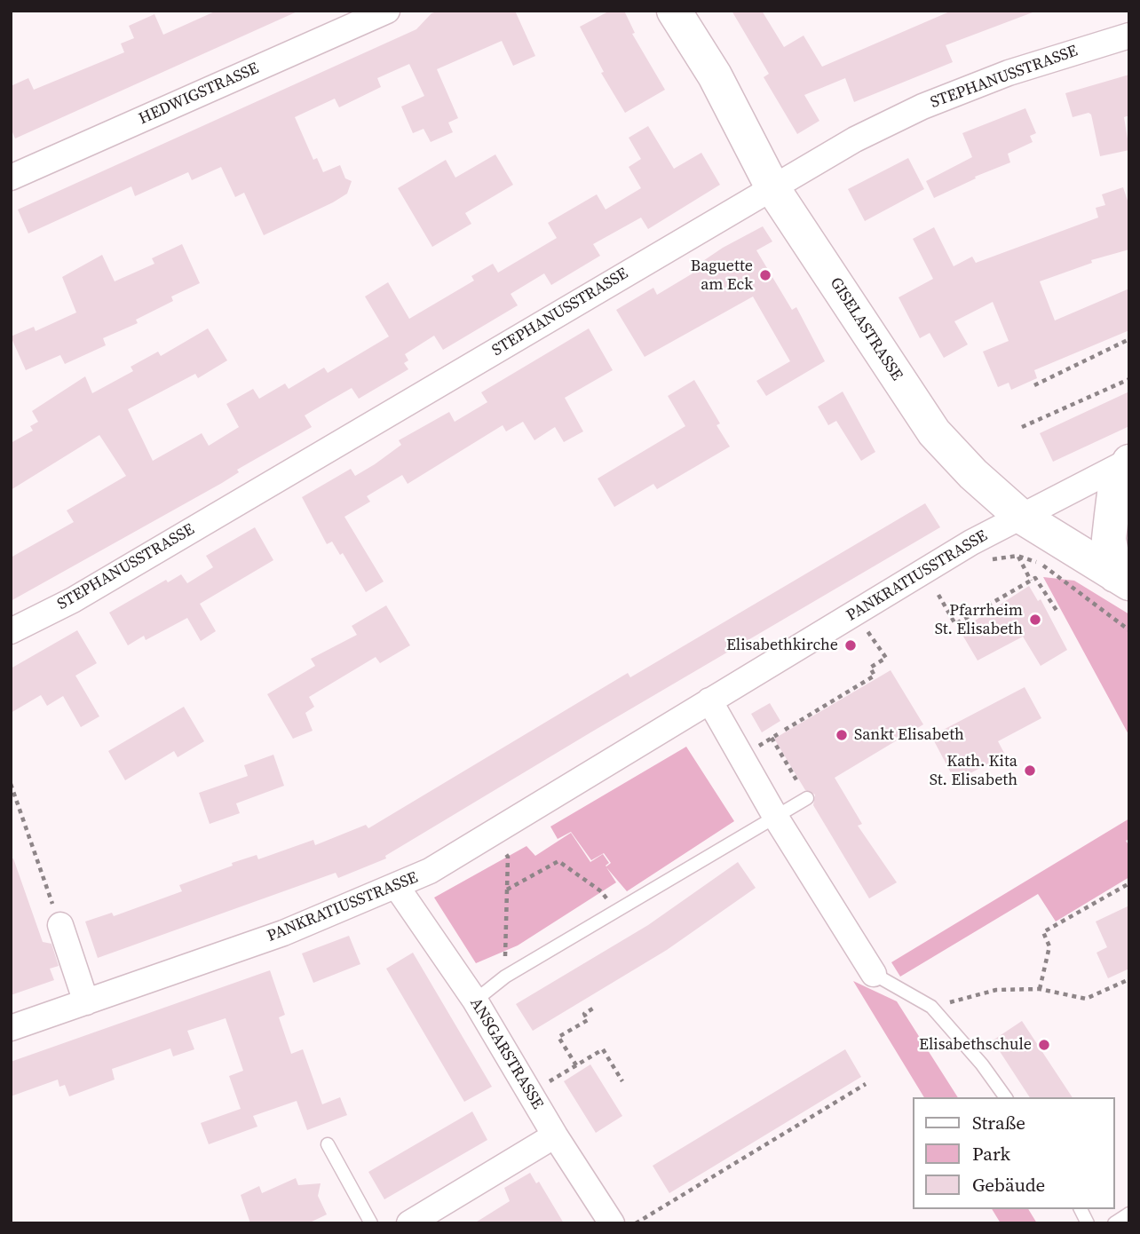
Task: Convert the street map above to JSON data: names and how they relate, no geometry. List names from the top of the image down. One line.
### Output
{"streets":{"main road":["GISELASTRASSE"],"street":["STEPHANUSSTRASSE","HEDWIGSTRASSE","PANKRATIUSSTRASSE","ANSGARSTRASSE"]},"crossings":[["STEPHANUSSTRASSE","GISELASTRASSE"],["GISELASTRASSE","PANKRATIUSSTRASSE"],["PANKRATIUSSTRASSE","ANSGARSTRASSE"]],"places":["Baguette am Eck","Pfarrheim St. Elisabeth","Elisabethkirche","Sankt Elisabeth","Kath. Kita St. Elisabeth","Elisabethschule"],"legend":["Straße","Park","Gebäude"]}
